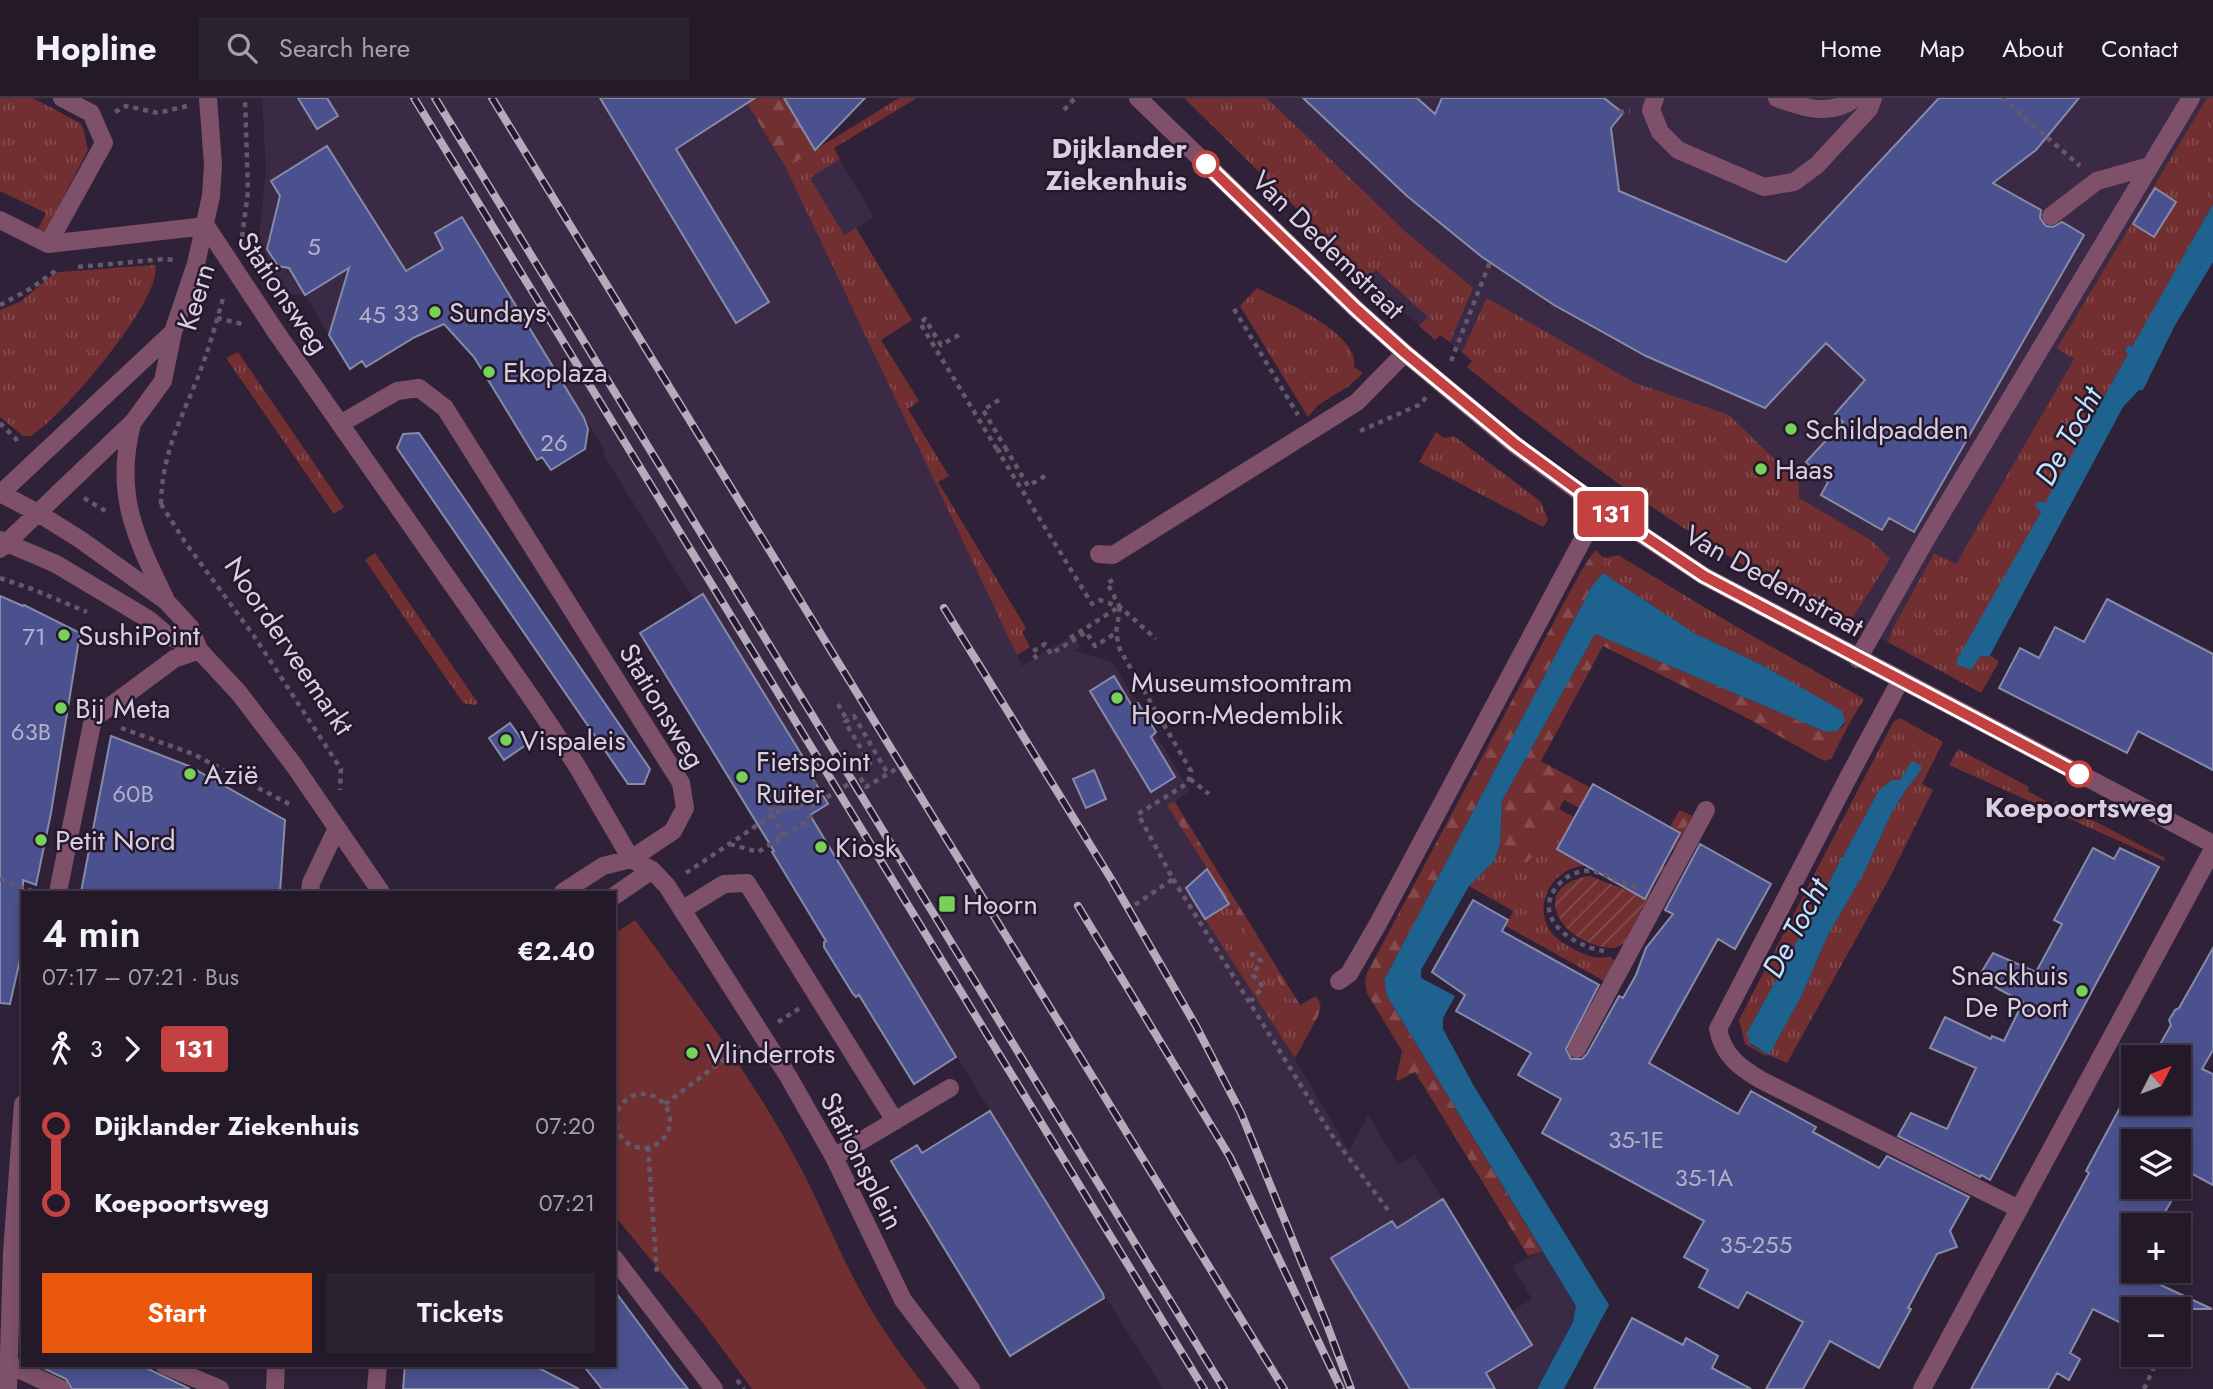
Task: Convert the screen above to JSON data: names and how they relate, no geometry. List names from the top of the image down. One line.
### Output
{"streets":{"street":["Van Dedemstraat","Stationsweg","Keern","Stationsplein"],"path":["Noorderveemarkt"]},"crossings":[["Stationsweg","Keern"],["Stationsweg","Stationsplein"],["Keern","Noorderveemarkt"]],"water":["De Tocht"],"places":{"other":["Dijklander Ziekenhuis","Sundays","Ekoplaza","Schildpadden","Haas","SushiPoint","Museumstoomtram Hoorn-Medemblik","Bij Meta","Vispaleis","Azië","Koepoortsweg","Fietspoint Ruiter","Petit Nord","Kiosk","Snackhuis De Poort","Vlinderrots"],"transit":["Hoorn"]},"lines":["bus line 131"],"house_numbers":["5","33","45","26","71","63B","60B","35-1E","35-1A","35-255"],"north":"top right","page":{"header":"Hopline","search":"Search here","nav":["Home","Map","About","Contact"],"on_map":"131","heading":["4 min","07:17 – 07:21 · Bus","€2.40"],"legs":["3","131"],"map_buttons":["+","−"],"list":[{"name":"Dijklander Ziekenhuis","value":"07:20"},{"name":"Koepoortsweg","value":"07:21"}],"buttons":["Start","Tickets"]}}
